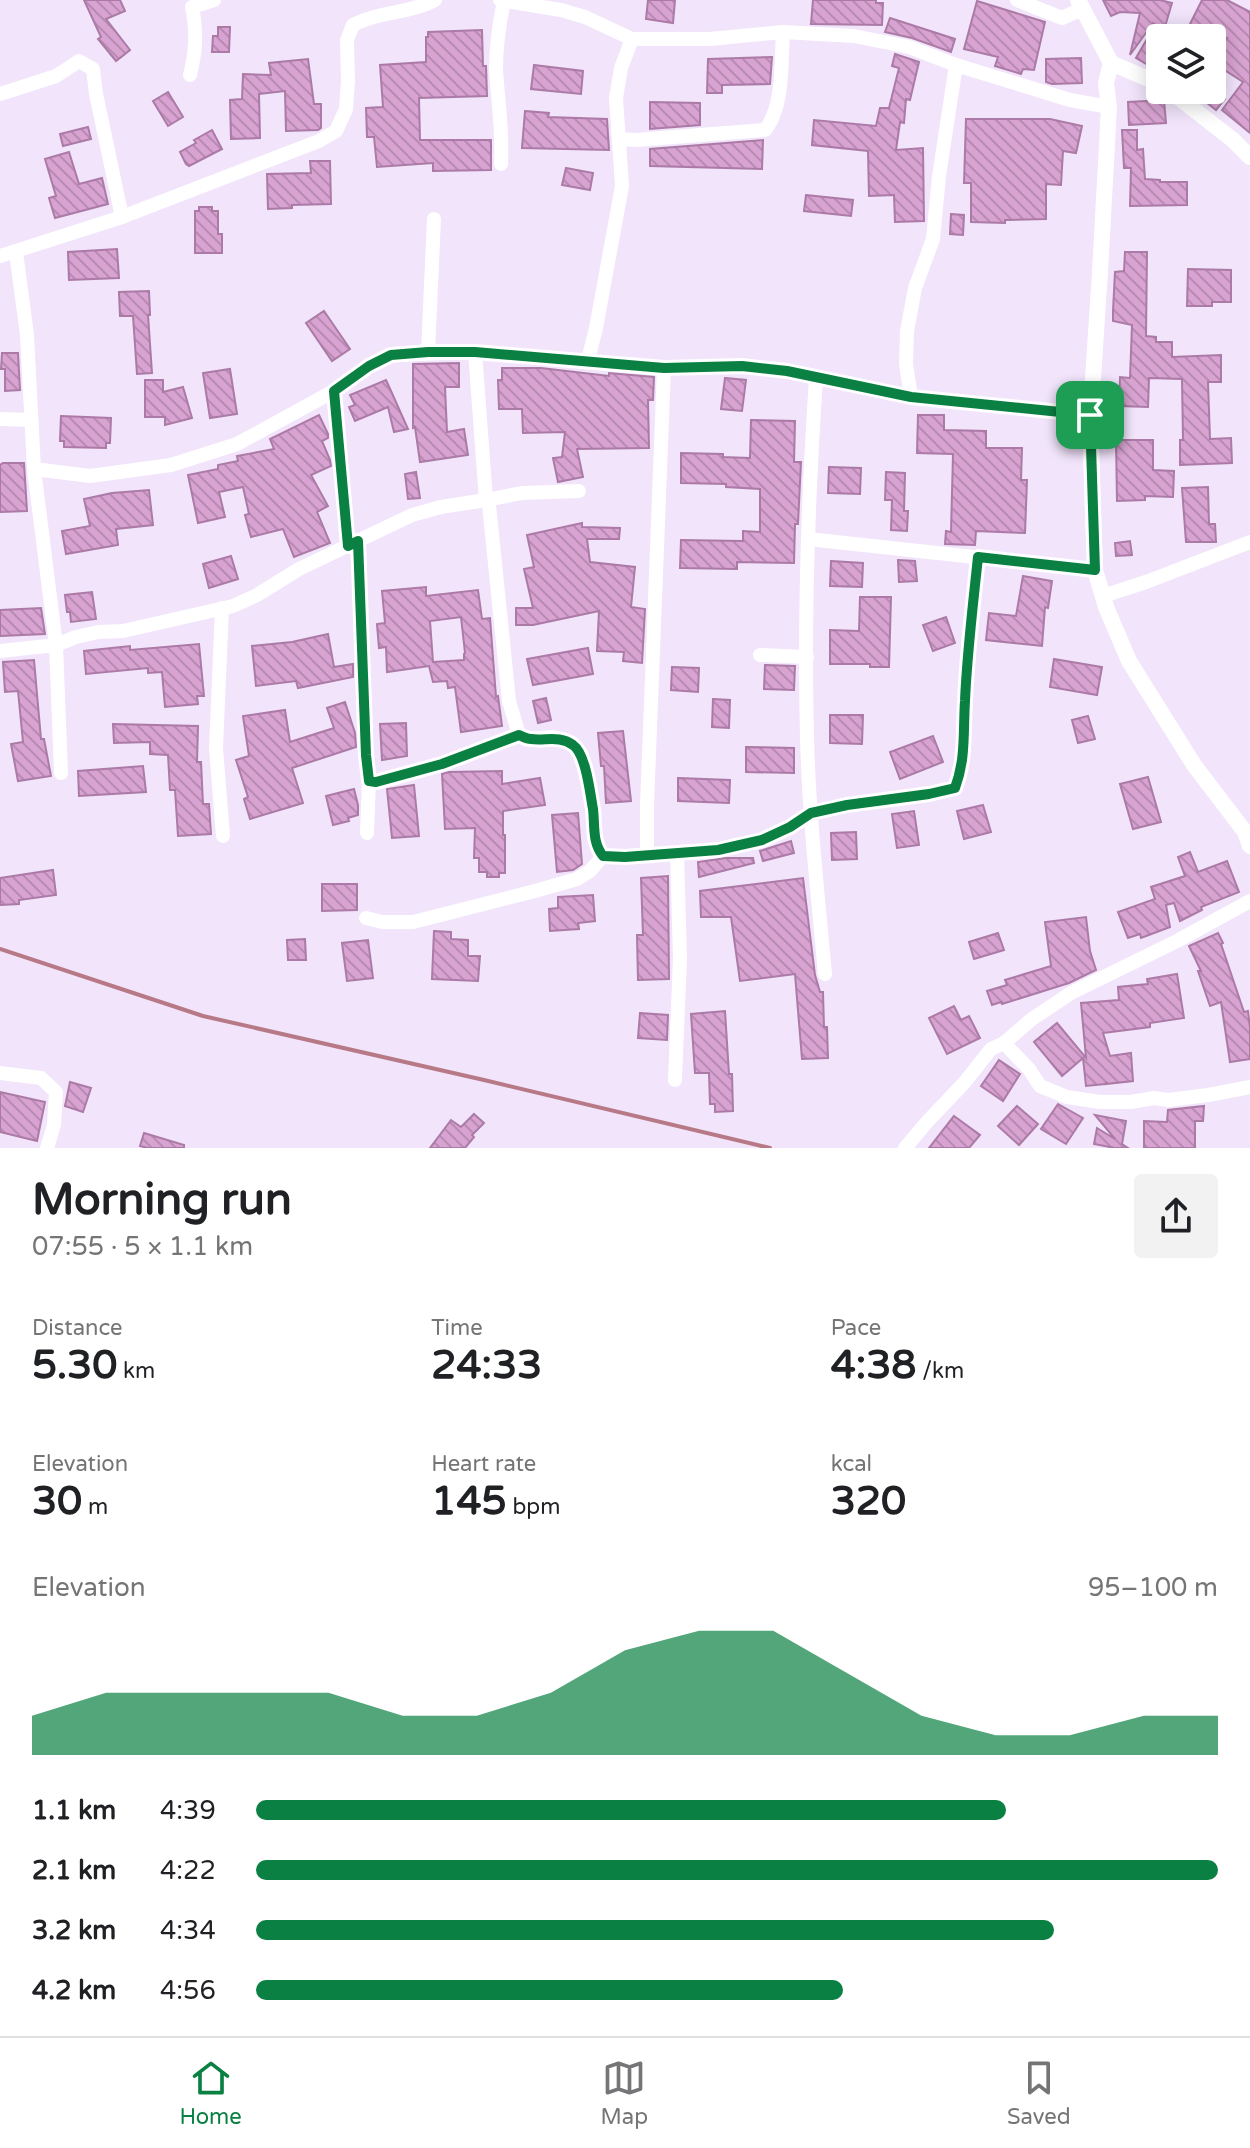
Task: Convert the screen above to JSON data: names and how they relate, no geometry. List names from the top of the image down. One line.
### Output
{"page":{"heading":["Morning run","07:55 · 5 × 1.1 km"],"stats":[["Distance","5.30 km"],["Time","24:33"],["Pace","4:38 /km"],["Elevation","30 m"],["Heart rate","145 bpm"],["kcal","320"]],"chart":["Elevation","95–100 m"],"list":[{"name":"1.1 km","note":"4:39"},{"name":"2.1 km","note":"4:22"},{"name":"3.2 km","note":"4:34"},{"name":"4.2 km","note":"4:56"}],"tabs":["Home","Map","Saved"]}}
